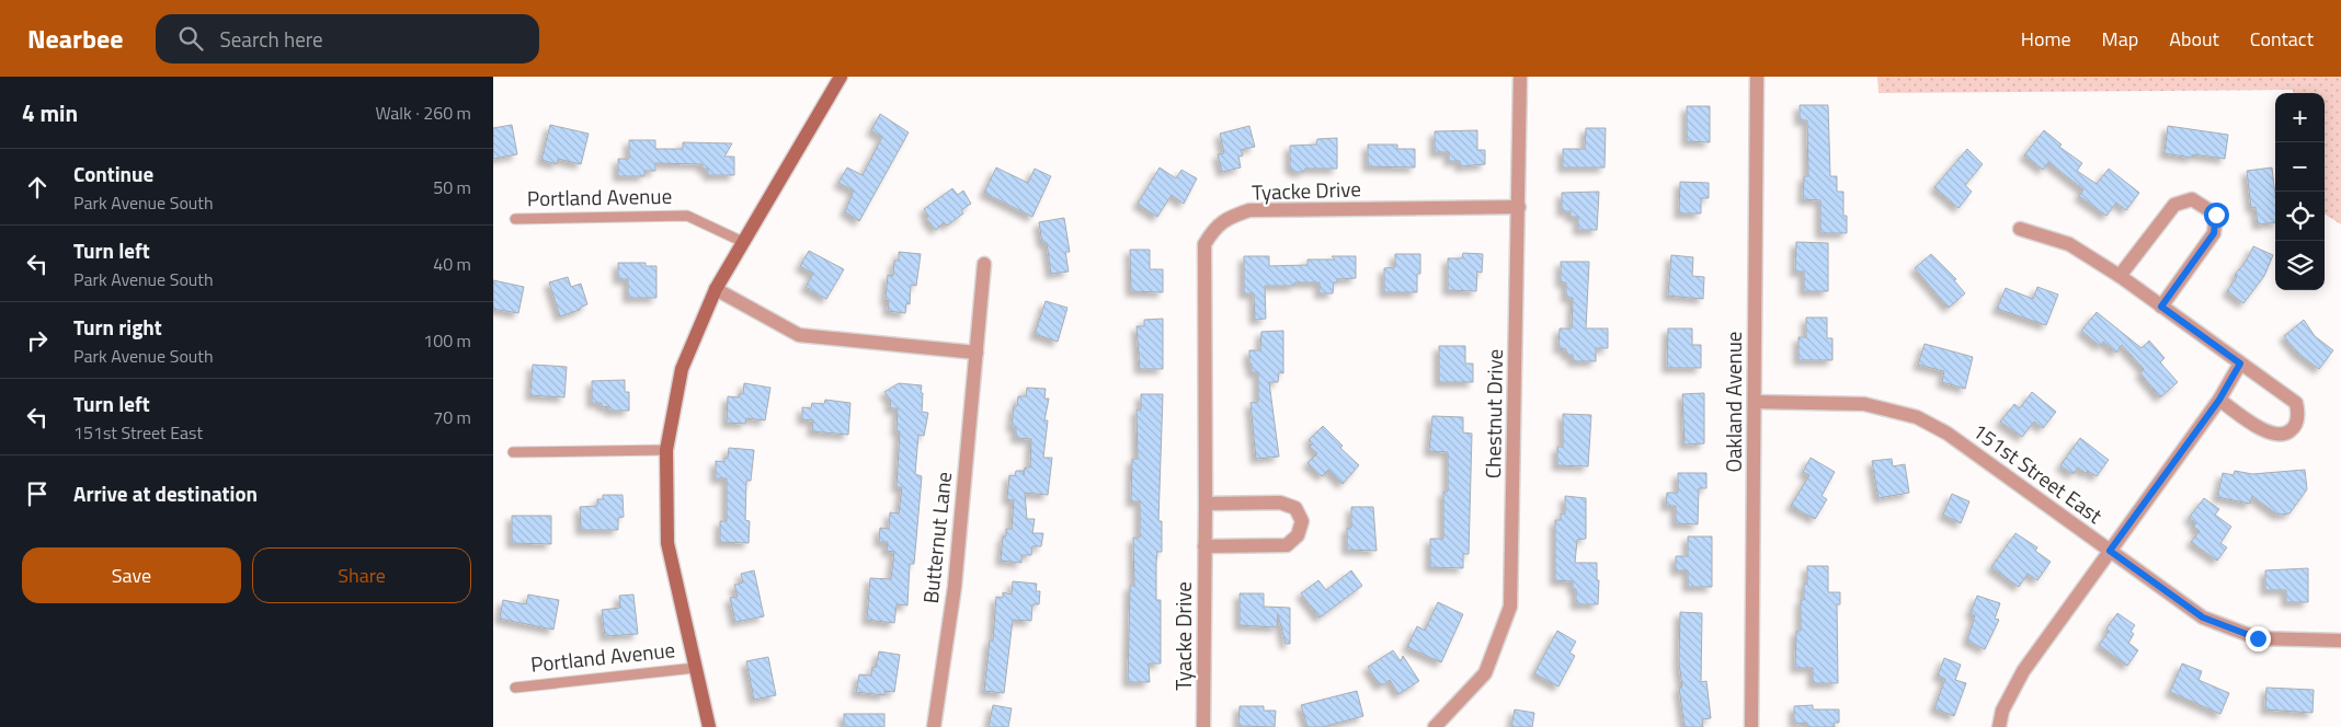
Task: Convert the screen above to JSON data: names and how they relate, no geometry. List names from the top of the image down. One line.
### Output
{"streets":{"street":["Tyacke Drive","Portland Avenue","Oakland Avenue","Chestnut Drive","151st Street East","Butternut Lane"]},"crossings":[["Tyacke Drive","Chestnut Drive"],["Oakland Avenue","151st Street East"]],"page":{"header":"Nearbee","search":"Search here","nav":["Home","Map","About","Contact"],"heading":["4 min","Walk · 260 m"],"map_buttons":["+","−"],"list":[["Continue","Park Avenue South","50 m"],["Turn left","Park Avenue South","40 m"],["Turn right","Park Avenue South","100 m"],["Turn left","151st Street East","70 m"],"Arrive at destination"],"buttons":["Save","Share"]}}
